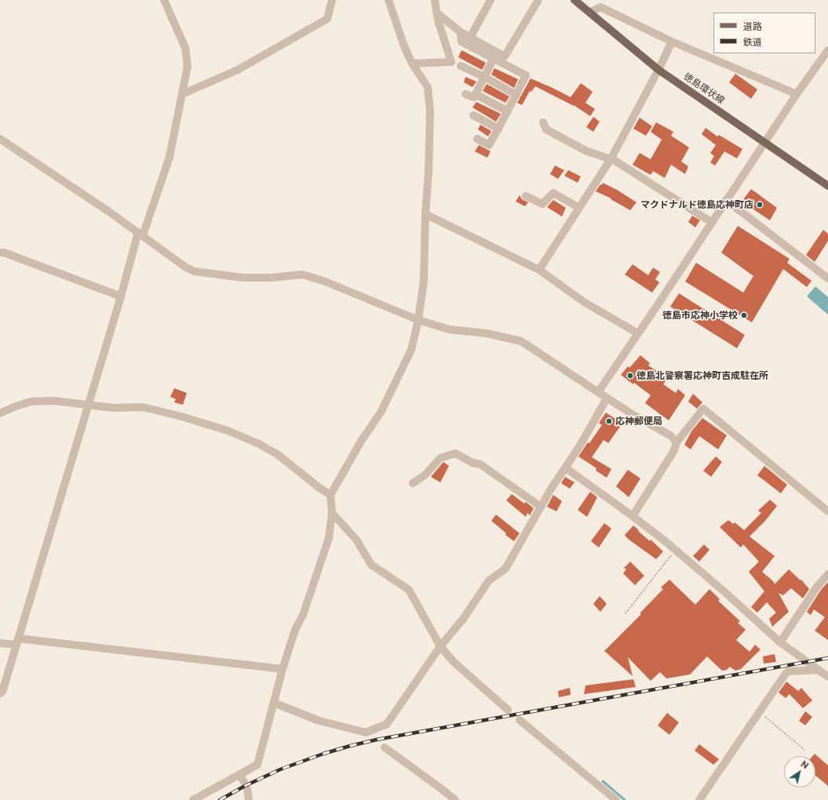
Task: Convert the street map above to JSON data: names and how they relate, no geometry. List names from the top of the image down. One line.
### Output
{"streets":{"main road":["徳島環状線"]},"places":["マクドナルド徳島応神町店","徳島市応神小学校","徳島北警察署応神町吉成駐在所","応神郵便局"],"legend":["道路","鉄道"],"north":"top right"}
